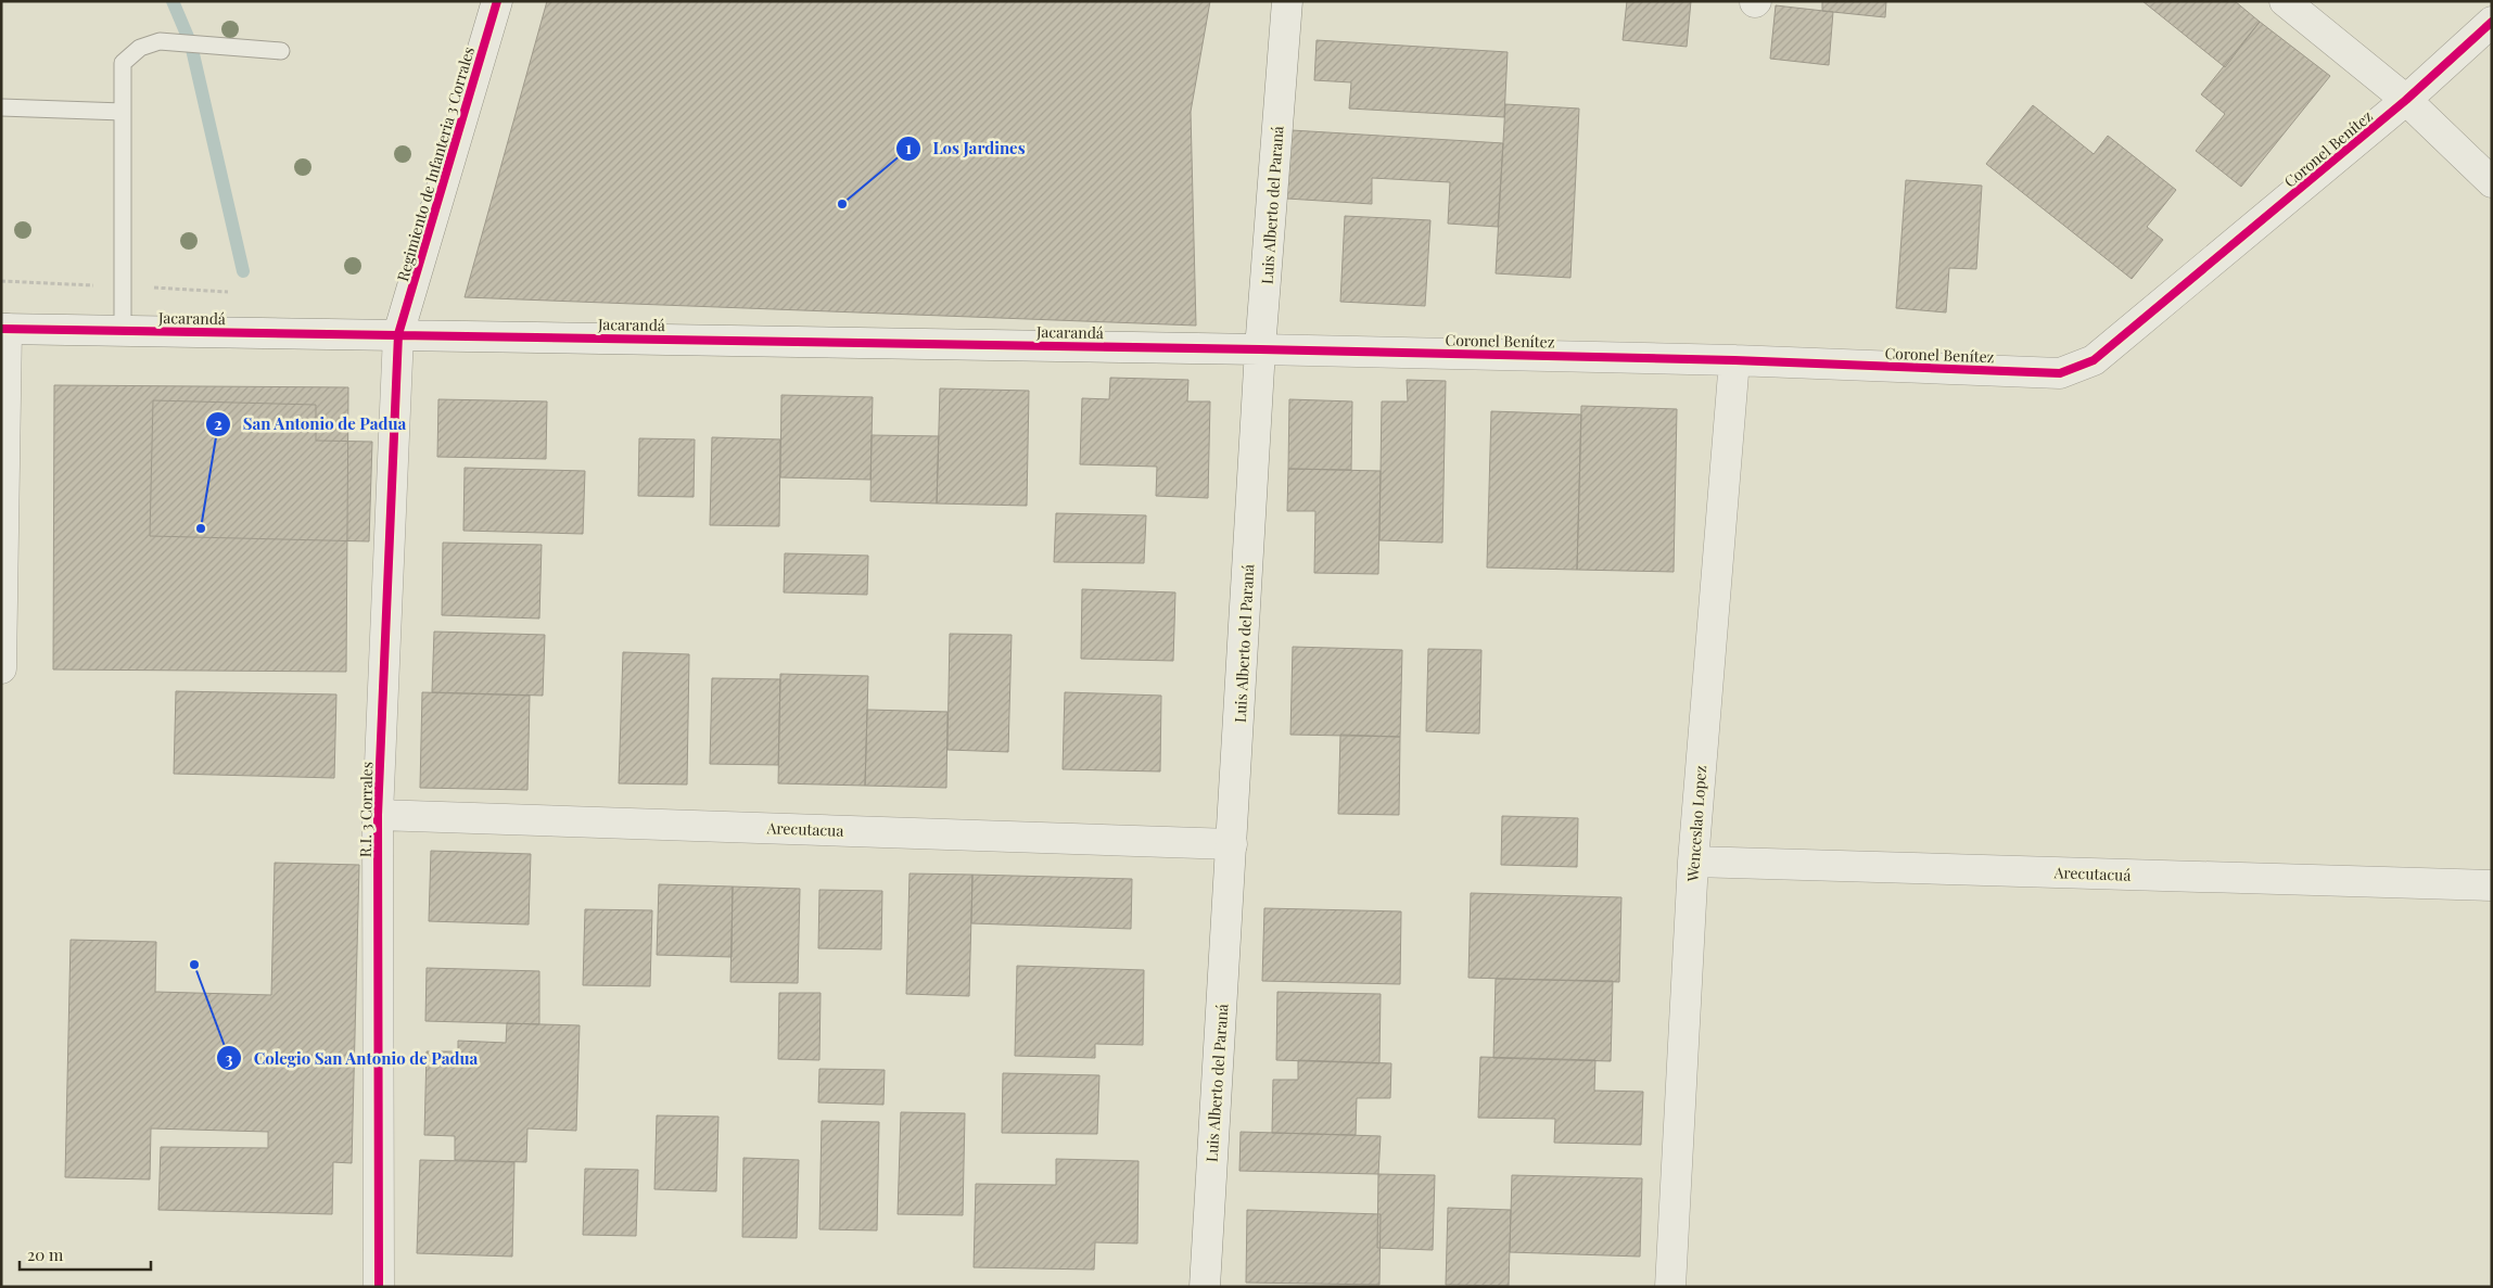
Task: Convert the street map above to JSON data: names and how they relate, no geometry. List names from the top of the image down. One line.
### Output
{"streets":{"street":["Coronel Benítez","Regimiento de Infanteria 3 Corrales","Luis Alberto del Paraná","Jacarandá","R.I. 3 Corrales","Wenceslao Lopez","Arecutacua","Arecutacuá"]},"crossings":[["Coronel Benítez","Luis Alberto del Paraná"],["Coronel Benítez","Jacarandá"],["Coronel Benítez","Wenceslao Lopez"],["Regimiento de Infanteria 3 Corrales","Jacarandá"],["Regimiento de Infanteria 3 Corrales","R.I. 3 Corrales"],["Luis Alberto del Paraná","Jacarandá"],["Luis Alberto del Paraná","Arecutacua"],["Jacarandá","R.I. 3 Corrales"],["R.I. 3 Corrales","Arecutacua"],["Wenceslao Lopez","Arecutacuá"]],"places":["Los Jardines","San Antonio de Padua","Colegio San Antonio de Padua"],"scale_bar":"20 m"}
